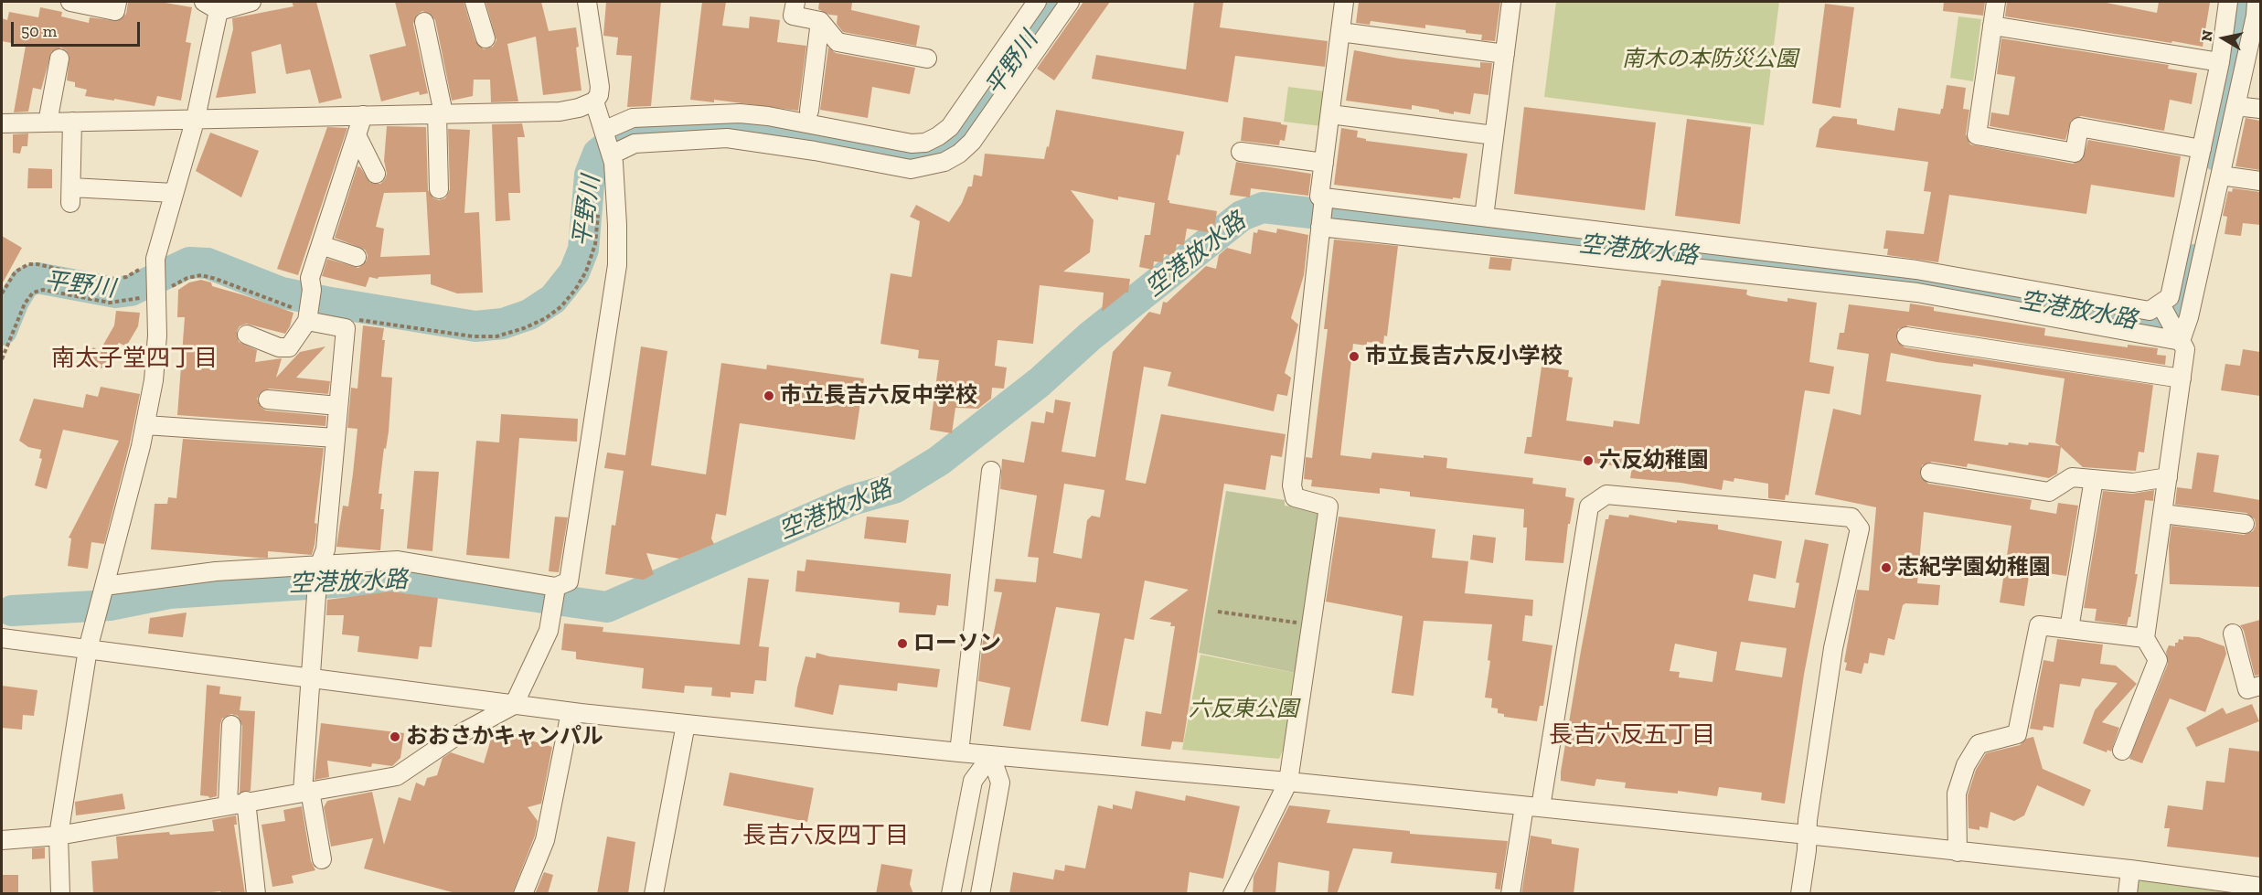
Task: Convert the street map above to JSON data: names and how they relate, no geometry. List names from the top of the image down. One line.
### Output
{"districts":["南太子堂四丁目","長吉六反五丁目","長吉六反四丁目"],"water":["平野川","空港放水路"],"parks":["南木の本防災公園","六反東公園"],"places":["市立長吉六反小学校","市立長吉六反中学校","六反幼稚園","志紀学園幼稚園","ローソン","おおさかキャンパル"],"scale_bar":"50 m","north":"left"}
